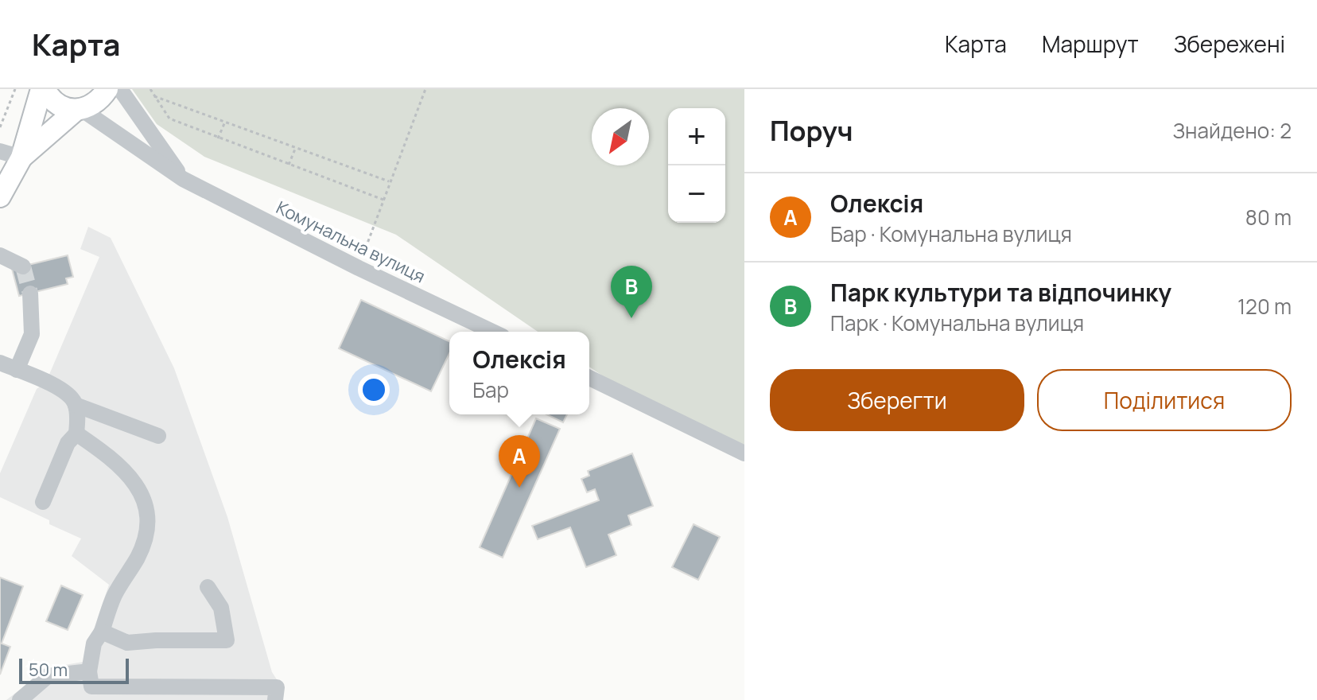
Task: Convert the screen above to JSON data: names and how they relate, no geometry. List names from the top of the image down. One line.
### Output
{"streets":{"street":["Комунальна вулиця"]},"scale_bar":"50 m","north":"bottom left","page":{"header":"Карта","nav":["Карта","Маршрут","Збережені"],"heading":["Поруч","Знайдено: 2"],"map_buttons":["+","−"],"list":[{"mark":"A","name":"Олексія","note":"Бар · Комунальна вулиця","value":"80 m"},{"mark":"B","name":"Парк культури та відпочинку","note":"Парк · Комунальна вулиця","value":"120 m"}],"pins":["B","A"],"popup":["Олексія","Бар"],"buttons":["Зберегти","Поділитися"],"scale":"50 m"}}
